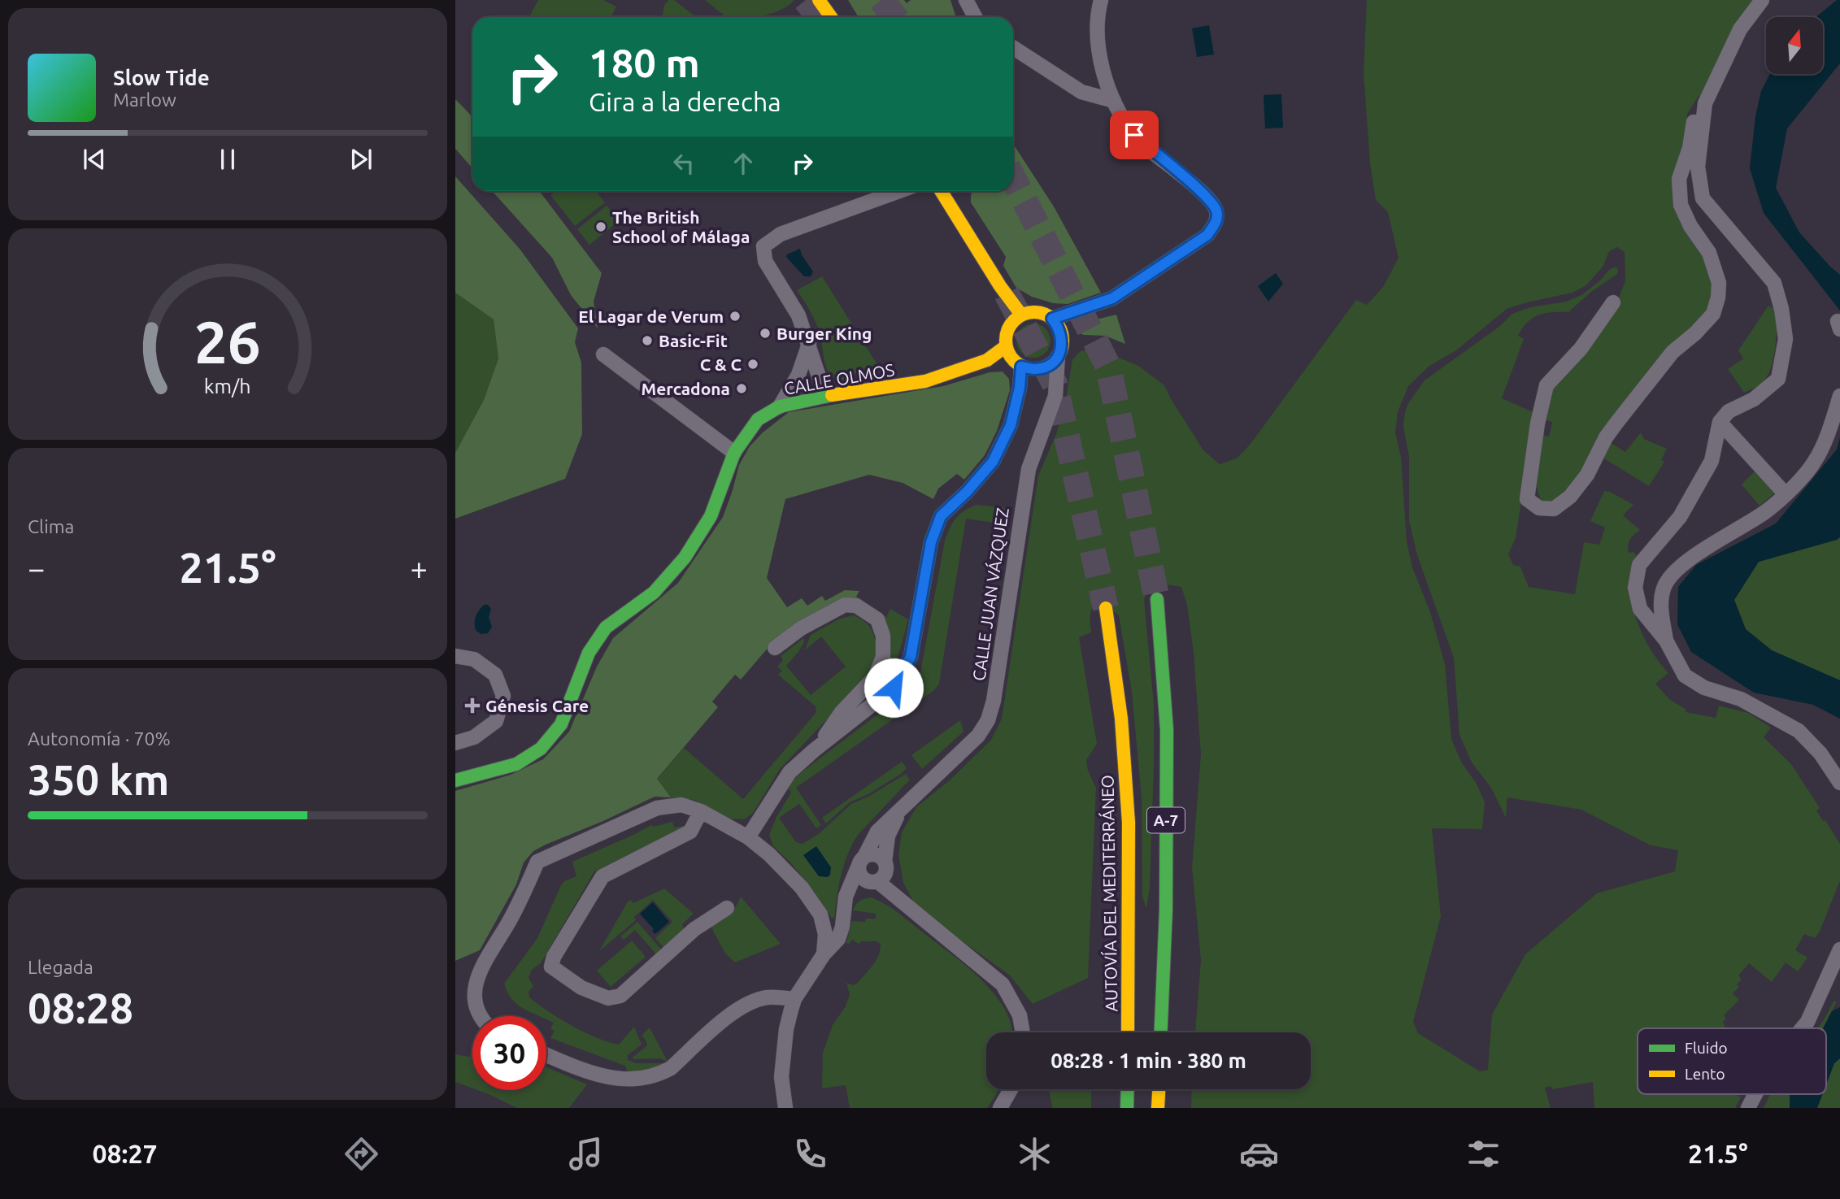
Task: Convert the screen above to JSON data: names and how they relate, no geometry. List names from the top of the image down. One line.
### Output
{"streets":{"main road":["CALLE OLMOS","A-7","AUTOVÍA DEL MEDITERRÁNEO"],"street":["CALLE JUAN VÁZQUEZ"]},"crossings":[["CALLE OLMOS","CALLE JUAN VÁZQUEZ"]],"places":{"other":["The British School of Málaga","El Lagar de Verum","Burger King","Basic-Fit","C & C","Mercadona"],"health":["Génesis Care"]},"legend":["Fluido","Lento"],"north":"top","page":{"turn":["180 m","Gira a la derecha"],"song":["Slow Tide","Marlow"],"tile":["Clima",["Autonomía · 70%","350 km"],["Llegada","08:28"]],"heat":["−","21.5°","+"],"limit":"30","trip":"08:28 · 1 min · 380 m","tabs":["08:27","21.5°"],"gauge":["26","km/h"]}}
